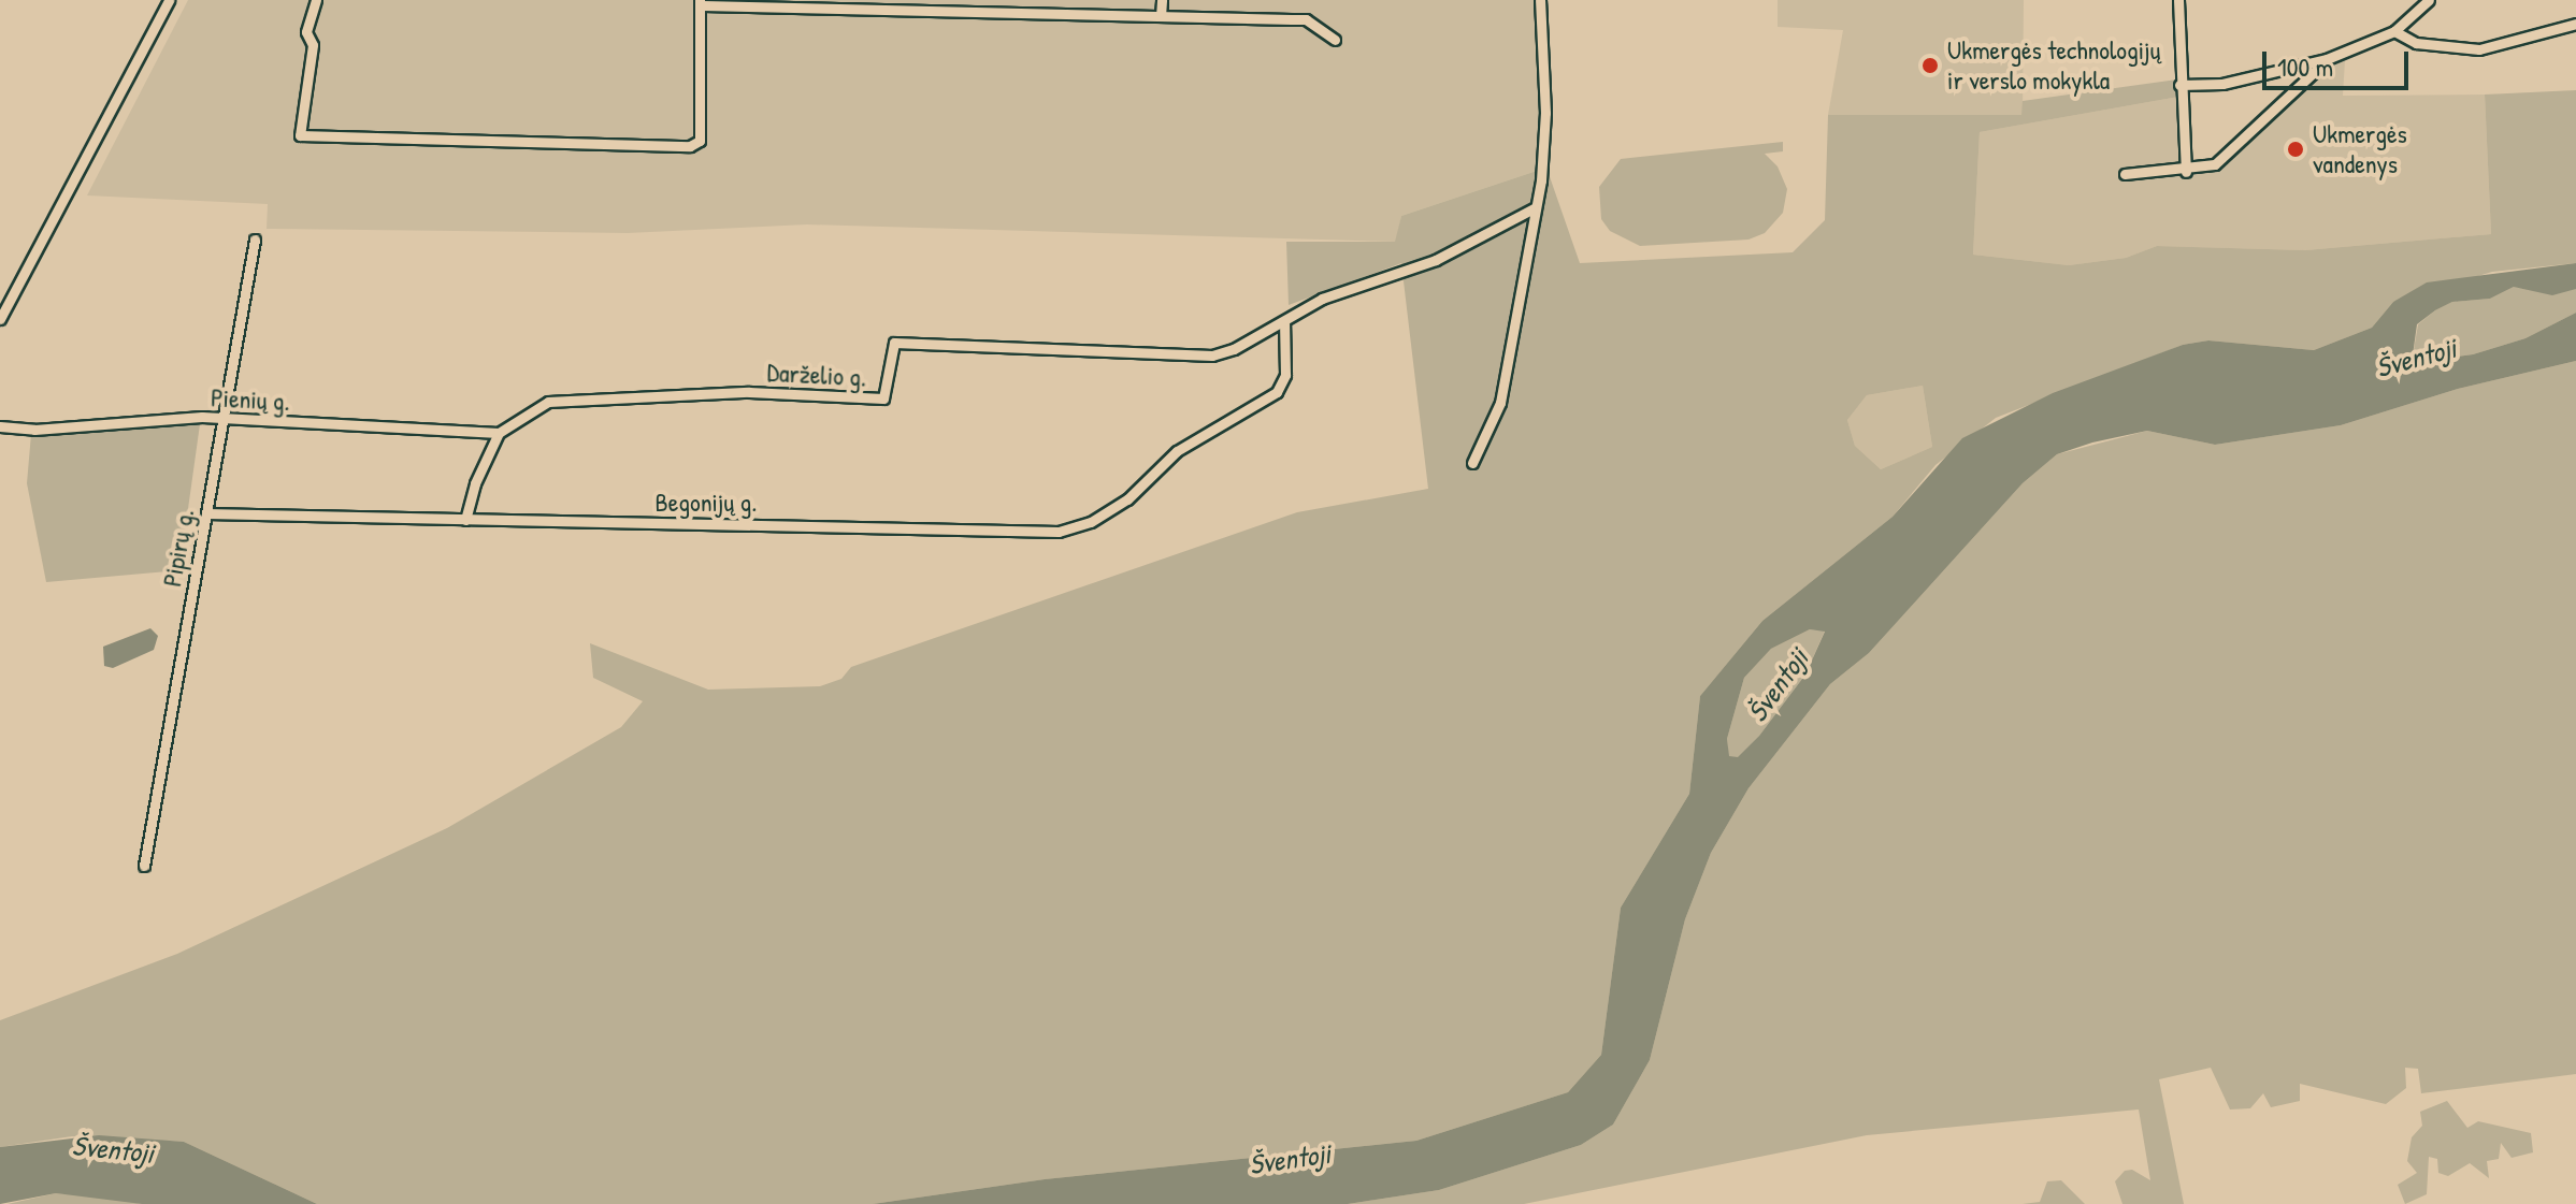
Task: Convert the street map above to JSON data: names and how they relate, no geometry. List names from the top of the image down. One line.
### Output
{"streets":{"street":["Darželio g.","Pienių g.","Begonijų g.","Pipirų g."]},"crossings":[["Darželio g.","Pienių g."],["Darželio g.","Begonijų g."],["Pienių g.","Pipirų g."],["Begonijų g.","Pipirų g."]],"water":["Šventoji"],"places":["Ukmergės technologijų ir verslo mokykla","Ukmergės vandenys"],"scale_bar":"100 m"}
